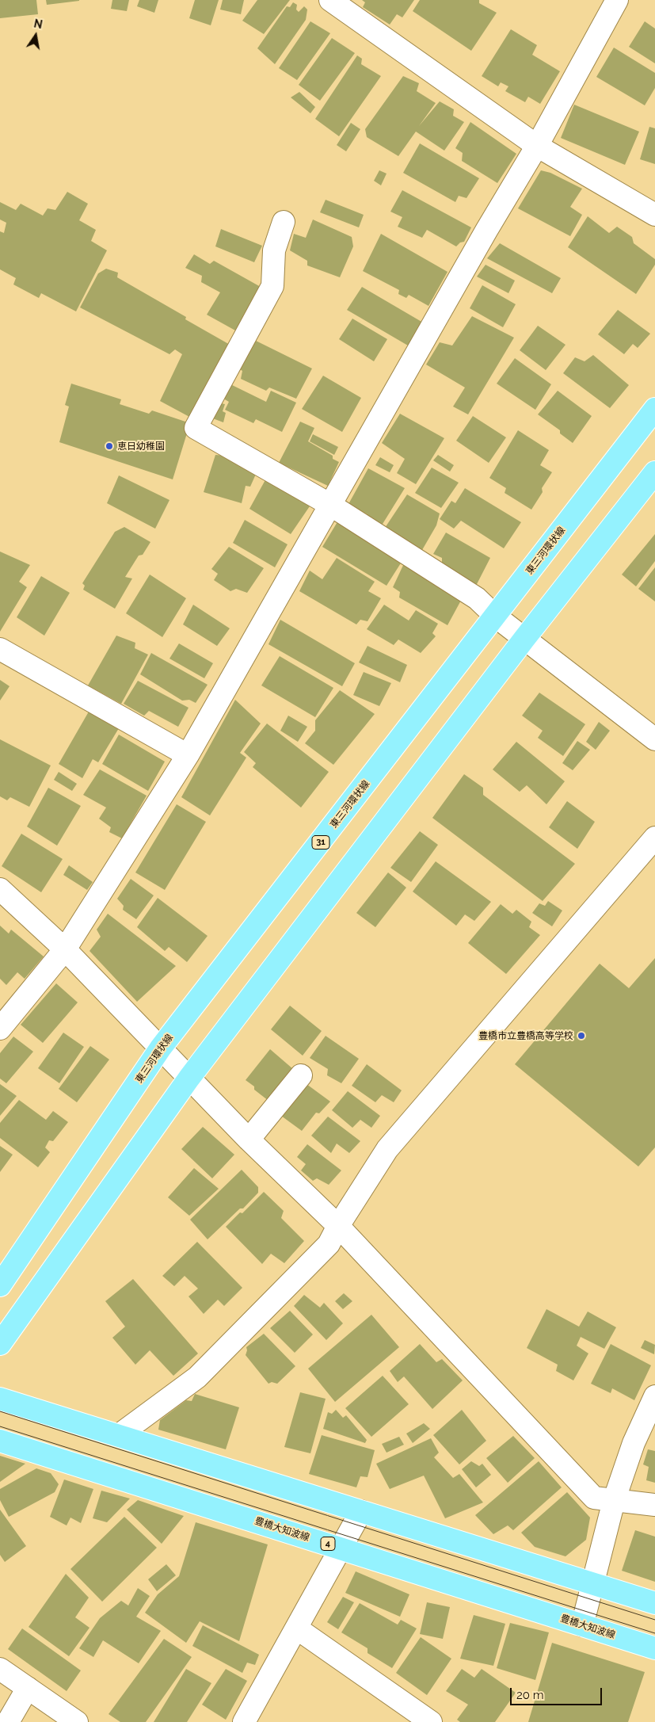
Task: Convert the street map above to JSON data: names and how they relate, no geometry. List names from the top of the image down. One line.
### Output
{"streets":{"main road":["東三河環状線","31","豊橋大知波線","4"]},"places":["恵日幼稚園","豊橋市立豊橋高等学校"],"scale_bar":"20 m","north":"top"}
